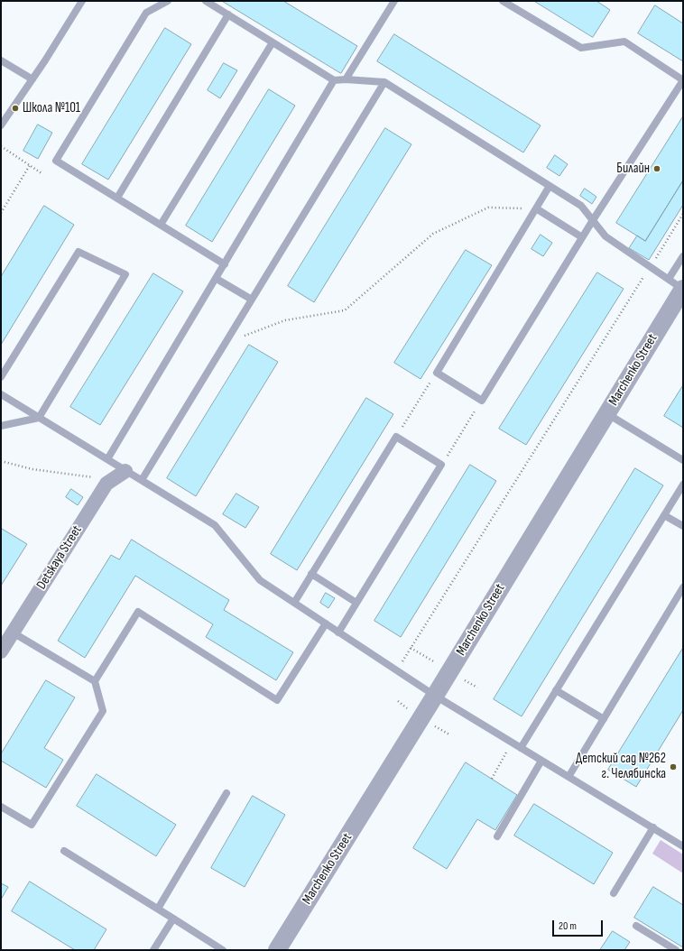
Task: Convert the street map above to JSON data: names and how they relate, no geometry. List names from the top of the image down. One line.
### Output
{"streets":{"street":["Marchenko Street","Detskaya Street"]},"places":["Школа №101","Билайн","Детский сад №262 г. Челябинска"],"scale_bar":"20 m"}
